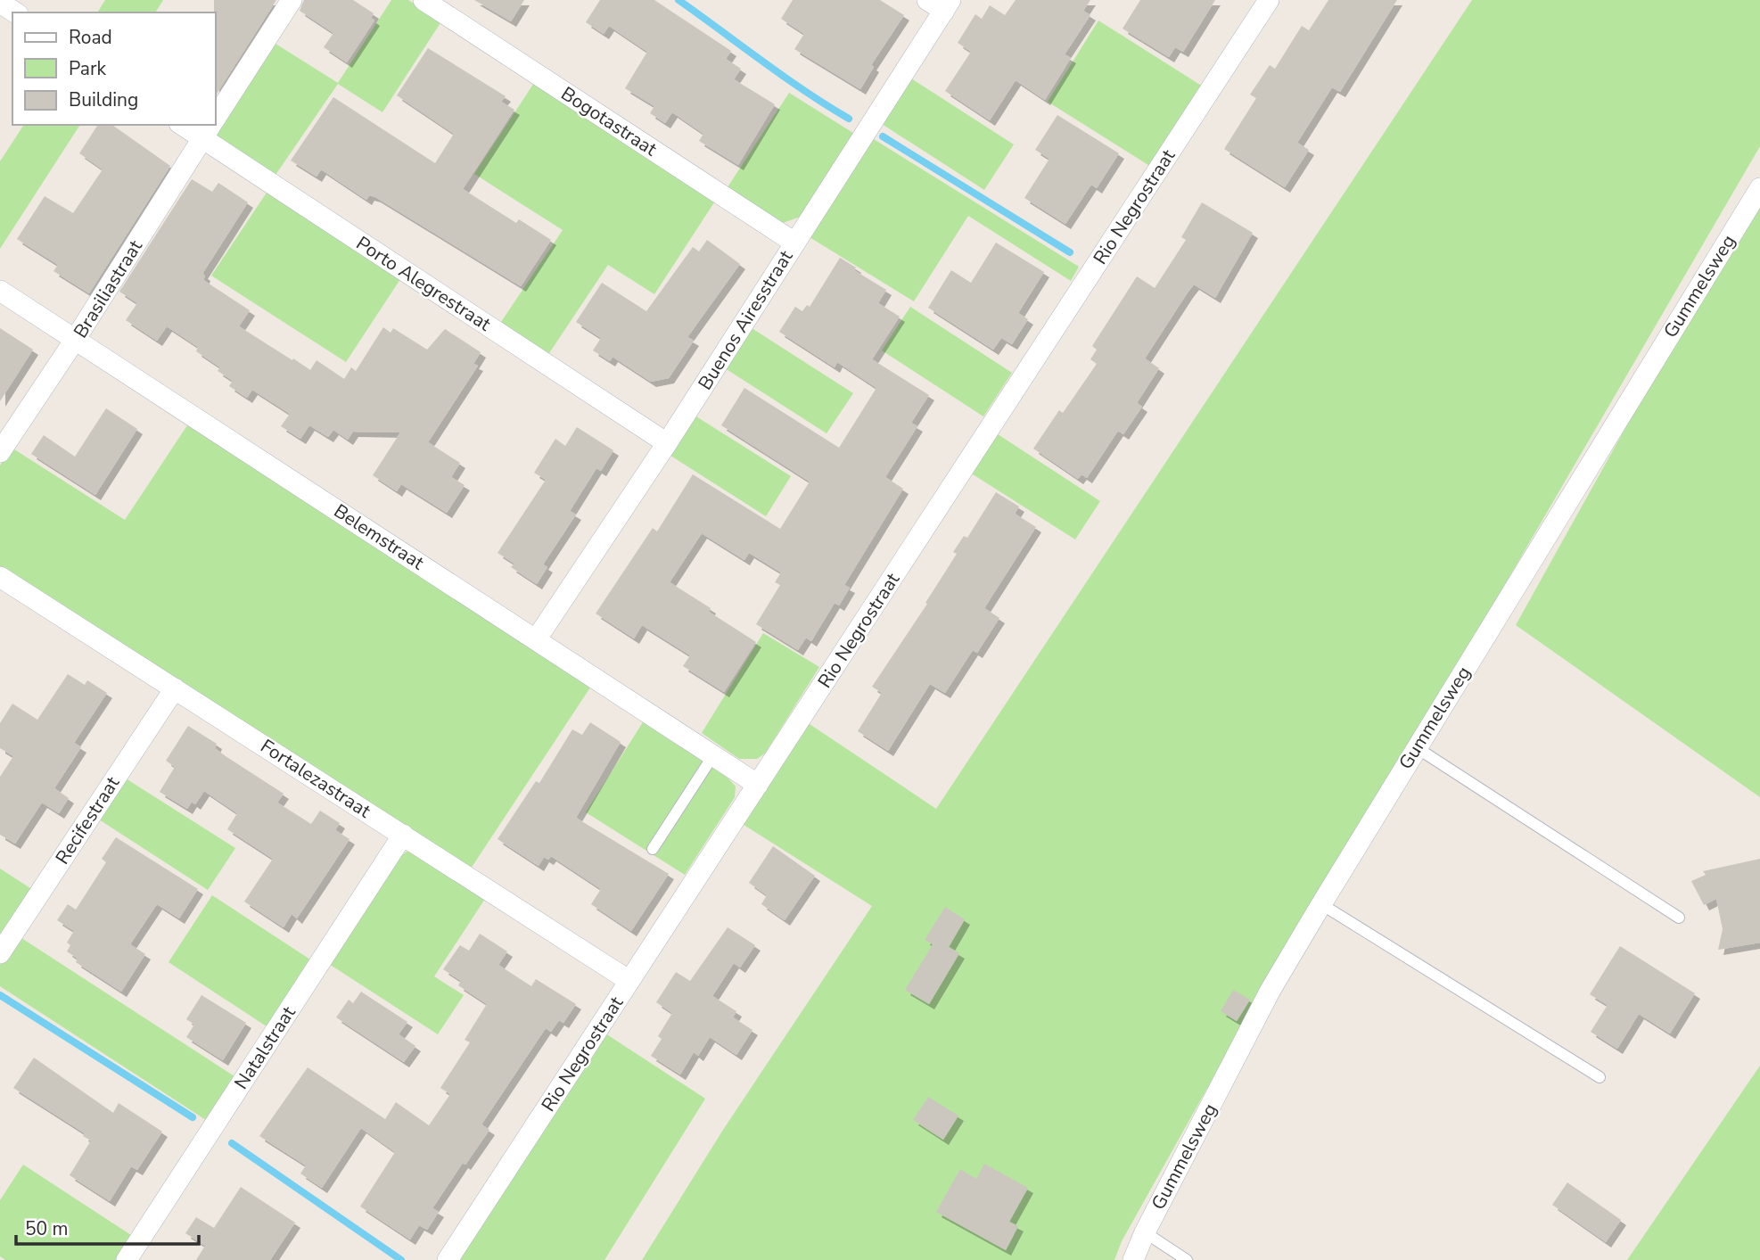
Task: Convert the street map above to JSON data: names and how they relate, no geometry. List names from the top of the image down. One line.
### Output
{"streets":{"street":["Bogotastraat","Rio Negrostraat","Porto Alegrestraat","Gummelsweg","Brasiliastraat","Buenos Airesstraat","Belemstraat","Fortalezastraat","Recifestraat","Natalstraat"]},"crossings":[["Bogotastraat","Buenos Airesstraat"],["Rio Negrostraat","Belemstraat"],["Rio Negrostraat","Fortalezastraat"],["Porto Alegrestraat","Brasiliastraat"],["Porto Alegrestraat","Buenos Airesstraat"],["Brasiliastraat","Belemstraat"],["Buenos Airesstraat","Belemstraat"],["Fortalezastraat","Recifestraat"],["Fortalezastraat","Natalstraat"]],"legend":["Road","Park","Building"],"scale_bar":"50 m"}
